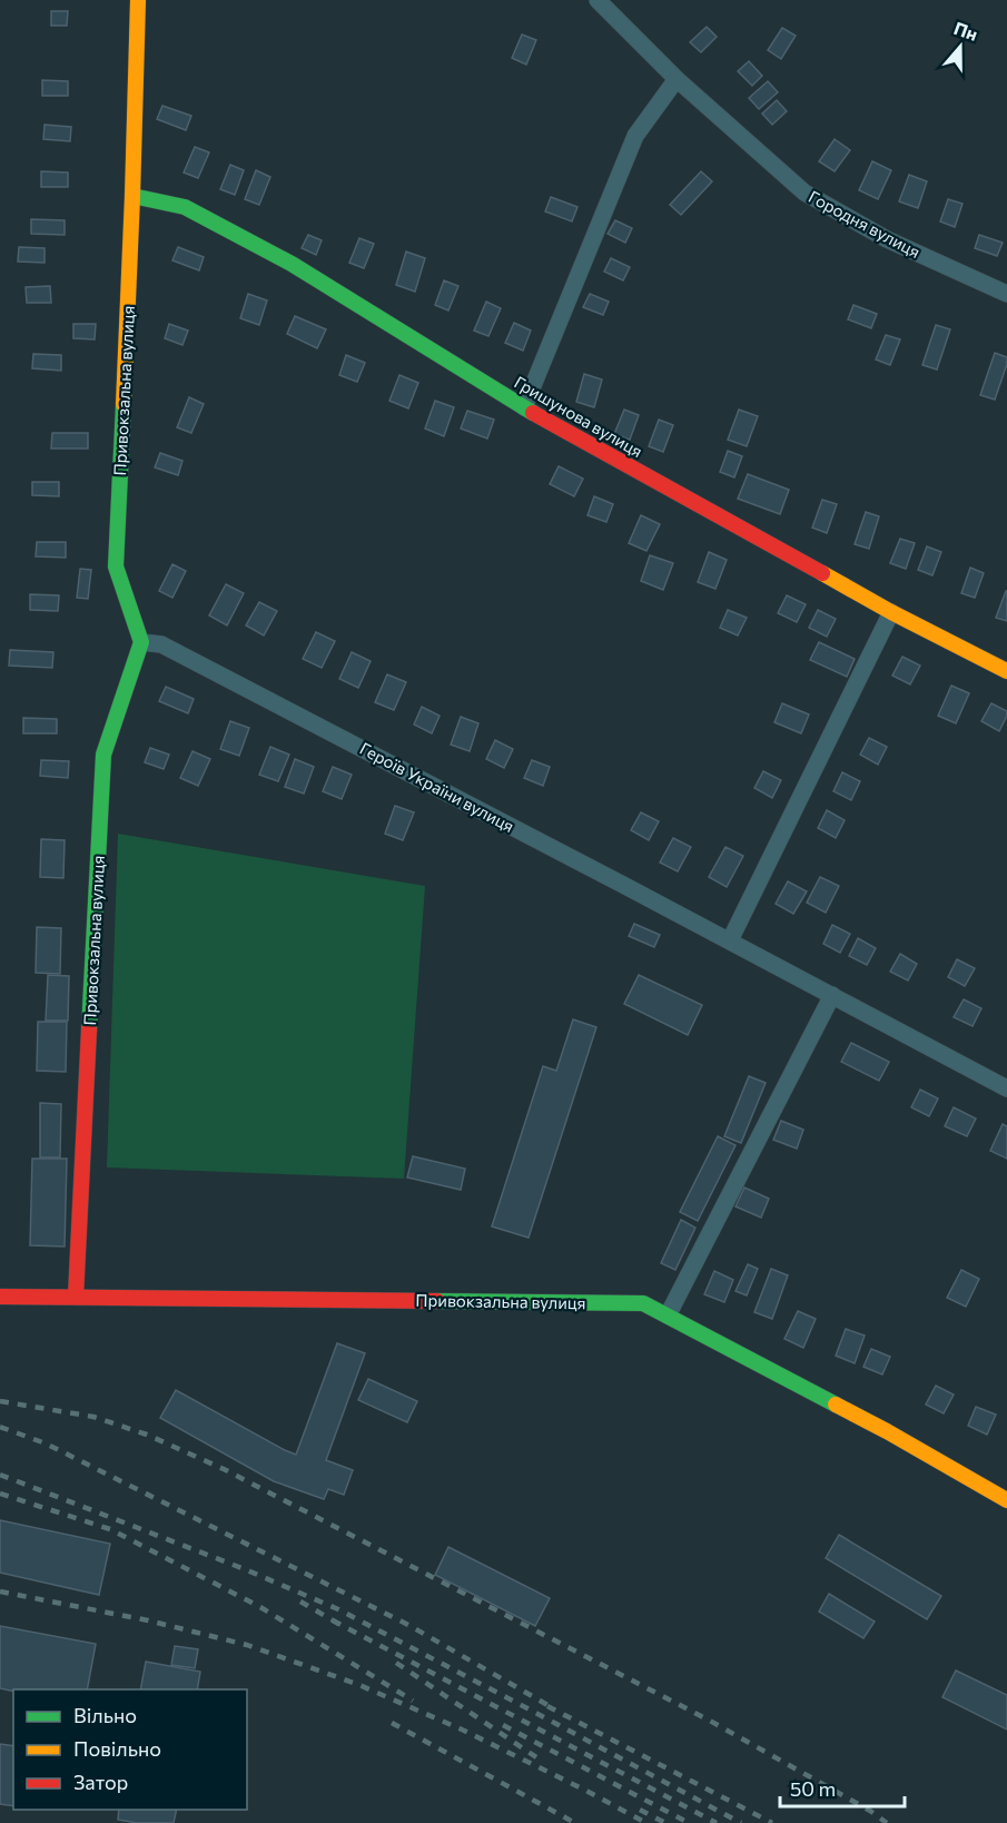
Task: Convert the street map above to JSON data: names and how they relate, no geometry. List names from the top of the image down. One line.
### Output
{"streets":{"street":["Городня вулиця","Привокзальна вулиця","Гришунова вулиця","Героїв України вулиця"]},"crossings":[["Привокзальна вулиця","Гришунова вулиця"],["Привокзальна вулиця","Героїв України вулиця"]],"legend":["Вільно","Повільно","Затор"],"scale_bar":"50 m","north":"top"}
